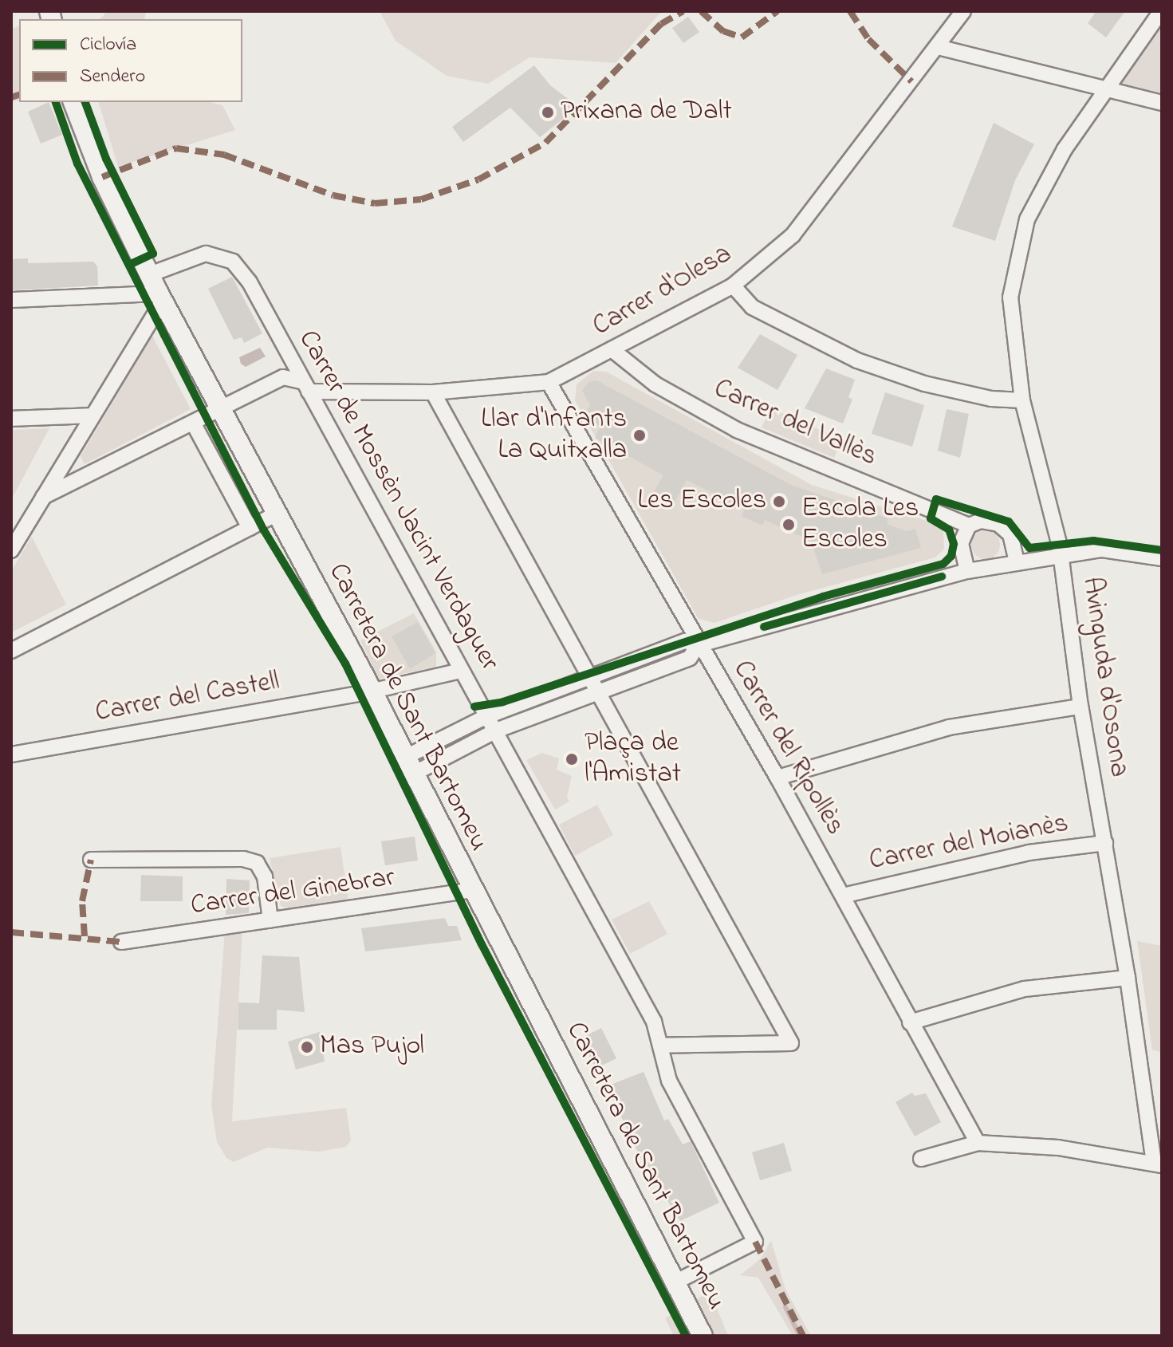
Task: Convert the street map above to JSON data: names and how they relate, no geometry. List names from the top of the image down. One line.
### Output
{"streets":{"street":["Carrer d'Olesa","Carrer del Vallès","Carrer de Mossèn Jacint Verdaguer","Avinguda d'Osona","Carrer del Castell","Carretera de Sant Bartomeu","Carrer del Ripollès","Carrer del Moianès","Carrer del Ginebrar"]},"crossings":[["Carrer d'Olesa","Carrer del Vallès"],["Carrer d'Olesa","Carrer de Mossèn Jacint Verdaguer"],["Carrer d'Olesa","Carretera de Sant Bartomeu"],["Carrer d'Olesa","Carrer del Ripollès"],["Carrer de Mossèn Jacint Verdaguer","Carretera de Sant Bartomeu"],["Avinguda d'Osona","Carrer del Moianès"],["Carrer del Castell","Carretera de Sant Bartomeu"],["Carretera de Sant Bartomeu","Carrer del Ginebrar"],["Carrer del Ripollès","Carrer del Moianès"]],"places":["Prixana de Dalt","Llar d'Infants La Quitxalla","Les Escoles","Escola Les Escoles","Plaça de l'Amistat","Mas Pujol"],"legend":["Ciclovía","Sendero"]}
